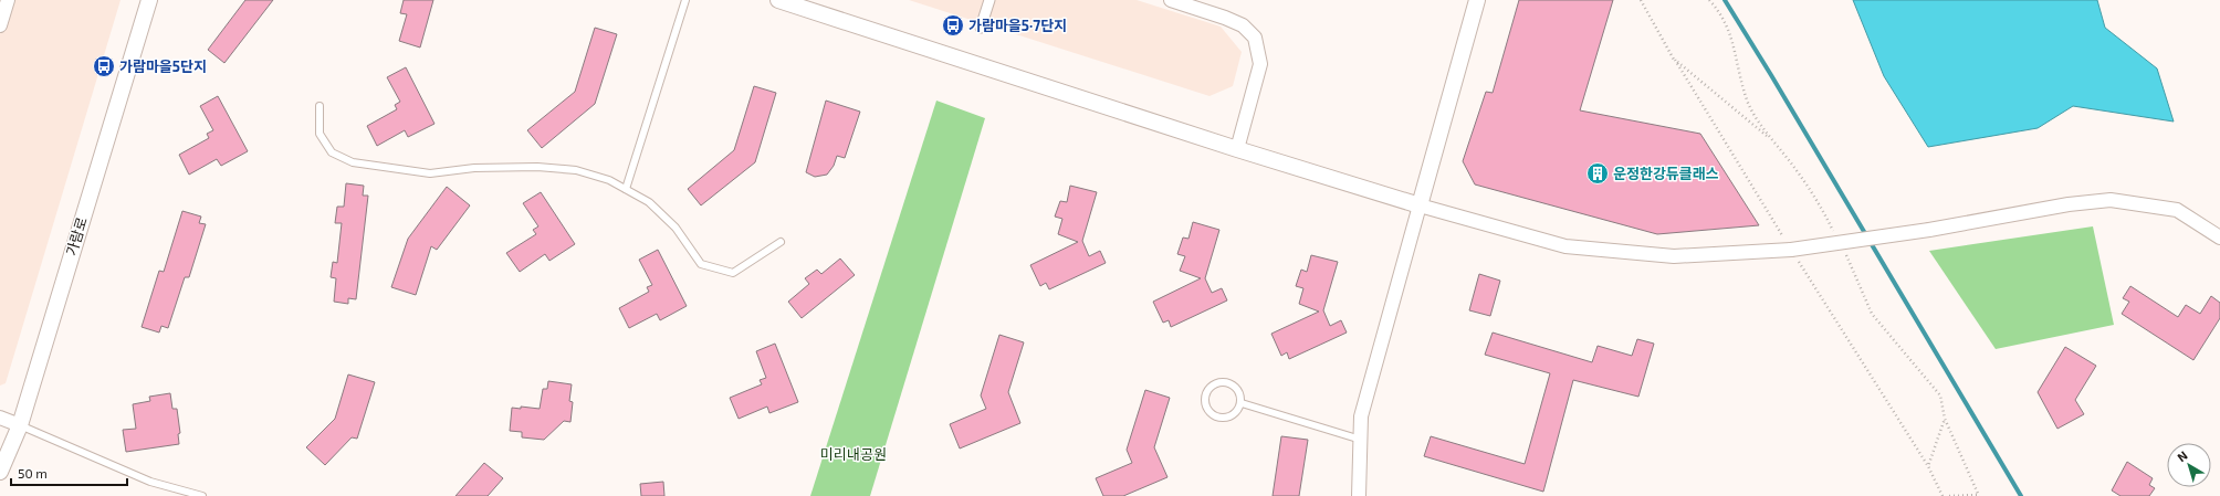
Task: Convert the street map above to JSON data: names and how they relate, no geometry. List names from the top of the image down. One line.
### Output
{"streets":{"street":["가람로"]},"parks":["미리내공원"],"places":{"bus stop":["가람마을5·7단지","가람마을5단지"],"building":["운정한강듀클래스"]},"scale_bar":"50 m","north":"top left"}
